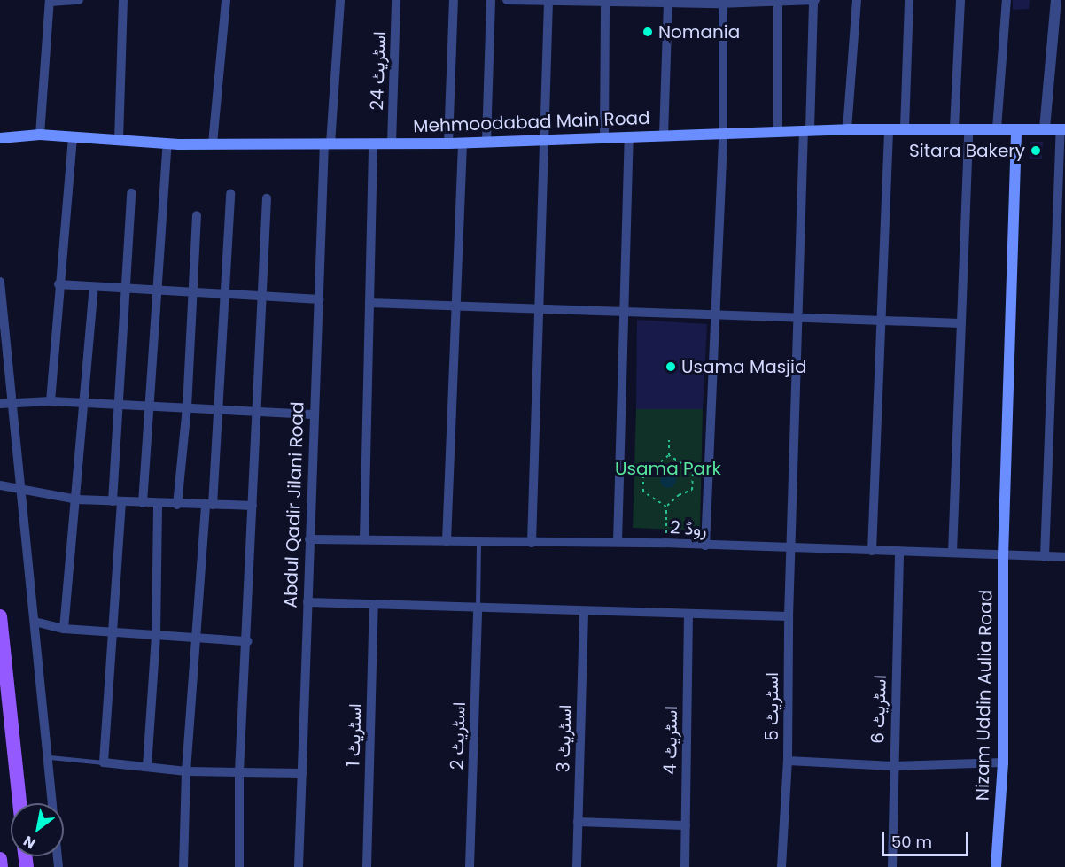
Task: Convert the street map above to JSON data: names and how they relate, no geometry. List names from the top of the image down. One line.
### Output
{"streets":{"main road":["Mehmoodabad Main Road","Nizam Uddin Aulia Road"],"street":["اسٹریٹ 24","Abdul Qadir Jilani Road","روڈ 2","اسٹریٹ 5","اسٹریٹ 6","اسٹریٹ 1","اسٹریٹ 2","اسٹریٹ 3","اسٹریٹ 4"]},"crossings":[["اسٹریٹ 24","Mehmoodabad Main Road"],["Mehmoodabad Main Road","Abdul Qadir Jilani Road"],["Mehmoodabad Main Road","Nizam Uddin Aulia Road"],["Mehmoodabad Main Road","اسٹریٹ 5"],["Abdul Qadir Jilani Road","روڈ 2"],["روڈ 2","Nizam Uddin Aulia Road"],["روڈ 2","اسٹریٹ 5"],["روڈ 2","اسٹریٹ 6"]],"parks":["Usama Park"],"places":["Nomania","Sitara Bakery","Usama Masjid"],"scale_bar":"50 m","north":"bottom left"}
